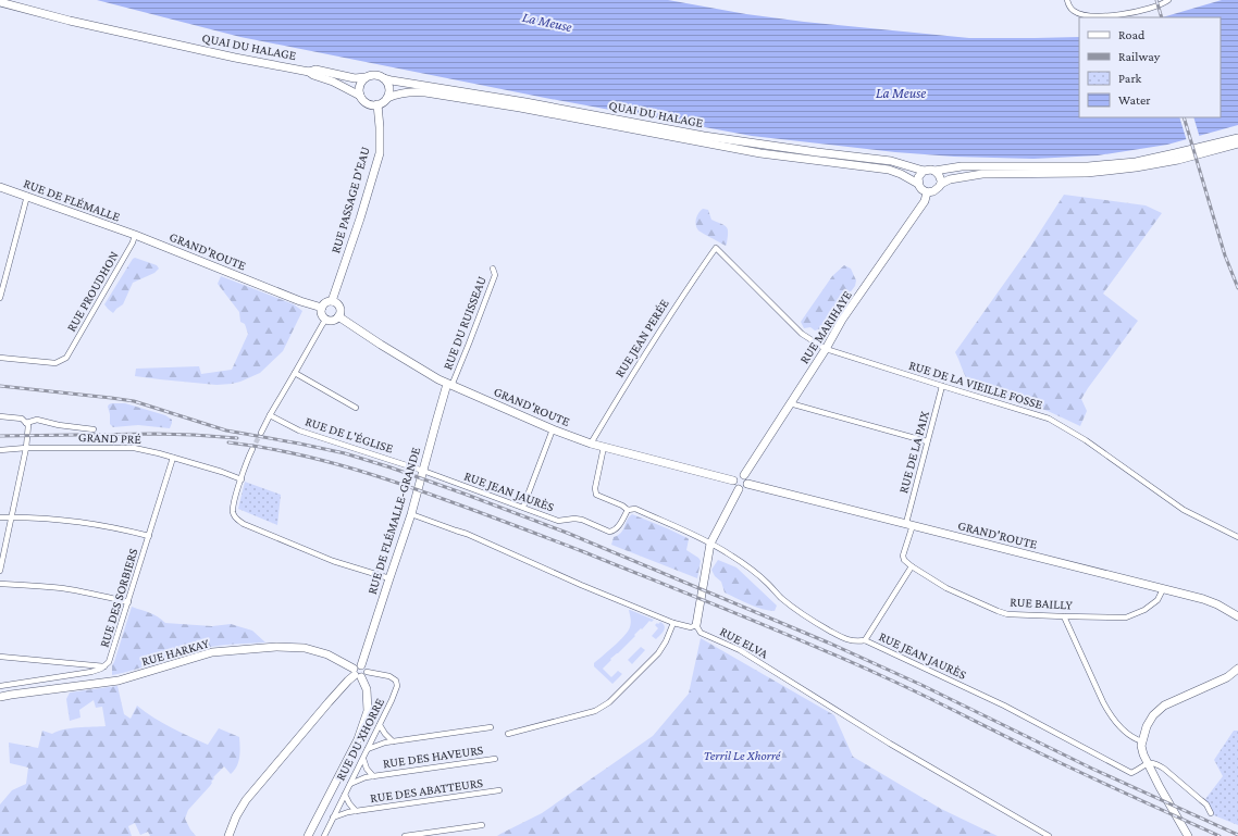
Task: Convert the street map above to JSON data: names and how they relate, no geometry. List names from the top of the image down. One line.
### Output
{"streets":{"street":["QUAI DU HALAGE","RUE DE FLÉMALLE","RUE PASSAGE D'EAU","GRAND'ROUTE","RUE PROUDHON","RUE DU RUISSEAU","RUE MARIHAYE","RUE JEAN PERÉE","RUE DE LA VIEILLE FOSSE","RUE DE L'ÉGLISE","GRAND PRÉ","RUE DE LA PAIX","RUE JEAN JAURÈS","RUE DE FLÉMALLE-GRANDE","RUE DES SORBIERS","RUE BAILLY","RUE ELVA","RUE HARKAY","RUE DU XHORRE","RUE DES HAVEURS","RUE DES ABATTEURS"]},"crossings":[["QUAI DU HALAGE","RUE PASSAGE D'EAU"],["QUAI DU HALAGE","RUE MARIHAYE"],["RUE DE FLÉMALLE","GRAND'ROUTE"],["RUE DE FLÉMALLE","RUE PROUDHON"],["RUE PASSAGE D'EAU","GRAND'ROUTE"],["GRAND'ROUTE","RUE PROUDHON"],["GRAND'ROUTE","RUE DU RUISSEAU"],["GRAND'ROUTE","RUE MARIHAYE"],["GRAND'ROUTE","RUE JEAN PERÉE"],["GRAND'ROUTE","RUE DE LA PAIX"],["GRAND'ROUTE","RUE JEAN JAURÈS"],["GRAND'ROUTE","RUE DE FLÉMALLE-GRANDE"],["GRAND'ROUTE","RUE BAILLY"],["RUE DU RUISSEAU","RUE DE FLÉMALLE-GRANDE"],["RUE MARIHAYE","RUE DE LA VIEILLE FOSSE"],["RUE JEAN PERÉE","RUE DE LA VIEILLE FOSSE"],["RUE DE LA VIEILLE FOSSE","RUE DE LA PAIX"],["RUE DE L'ÉGLISE","RUE JEAN JAURÈS"],["RUE DE L'ÉGLISE","RUE DE FLÉMALLE-GRANDE"],["GRAND PRÉ","RUE DES SORBIERS"],["RUE JEAN JAURÈS","RUE DE FLÉMALLE-GRANDE"],["RUE DE FLÉMALLE-GRANDE","RUE ELVA"],["RUE DE FLÉMALLE-GRANDE","RUE HARKAY"],["RUE DE FLÉMALLE-GRANDE","RUE DU XHORRE"],["RUE HARKAY","RUE DU XHORRE"],["RUE DU XHORRE","RUE DES HAVEURS"],["RUE DU XHORRE","RUE DES ABATTEURS"]],"water":["La Meuse"],"parks":["Terril Le Xhorré"],"legend":["Road","Railway","Park","Water"]}
